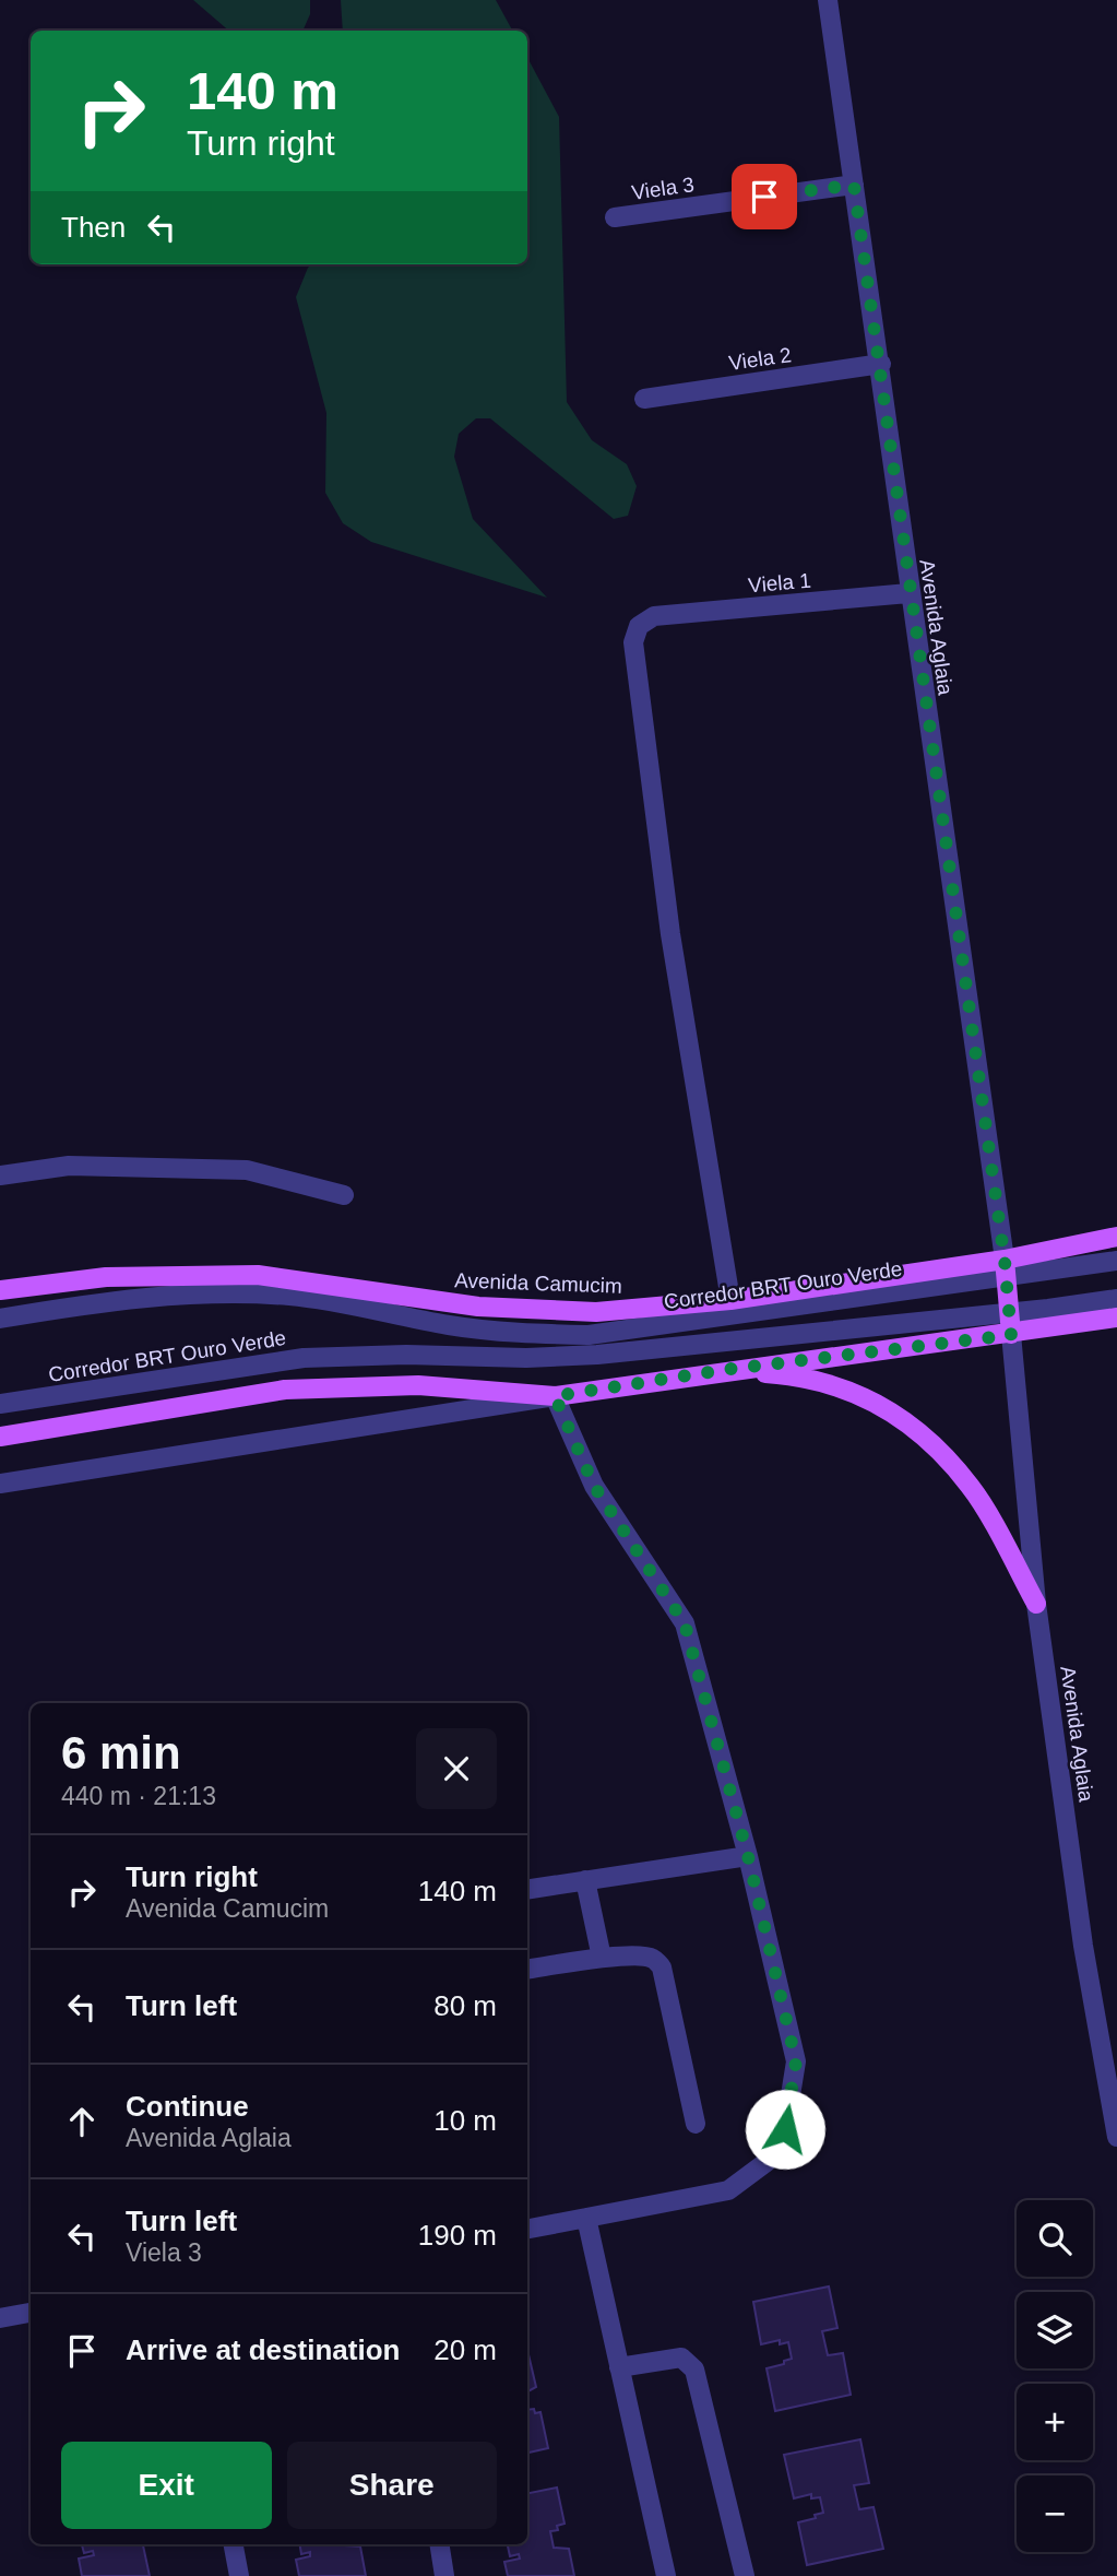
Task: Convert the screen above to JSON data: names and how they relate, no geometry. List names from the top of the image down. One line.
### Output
{"streets":{"main road":["Avenida Camucim"],"street":["Viela 3","Viela 2","Viela 1","Avenida Aglaia","Corredor BRT Ouro Verde"]},"crossings":[["Viela 3","Avenida Aglaia"],["Viela 2","Avenida Aglaia"],["Viela 1","Avenida Aglaia"],["Viela 1","Avenida Camucim"],["Avenida Aglaia","Avenida Camucim"],["Avenida Aglaia","Corredor BRT Ouro Verde"],["Avenida Camucim","Corredor BRT Ouro Verde"]],"page":{"turn":["140 m","Turn right"],"then":"Then","heading":["6 min","440 m · 21:13"],"list":[{"name":"Turn right","note":"Avenida Camucim","value":"140 m"},{"name":"Turn left","value":"80 m"},{"name":"Continue","note":"Avenida Aglaia","value":"10 m"},{"name":"Turn left","note":"Viela 3","value":"190 m"},{"name":"Arrive at destination","value":"20 m"}],"map_buttons":["+","−"],"buttons":["Exit","Share"]}}
